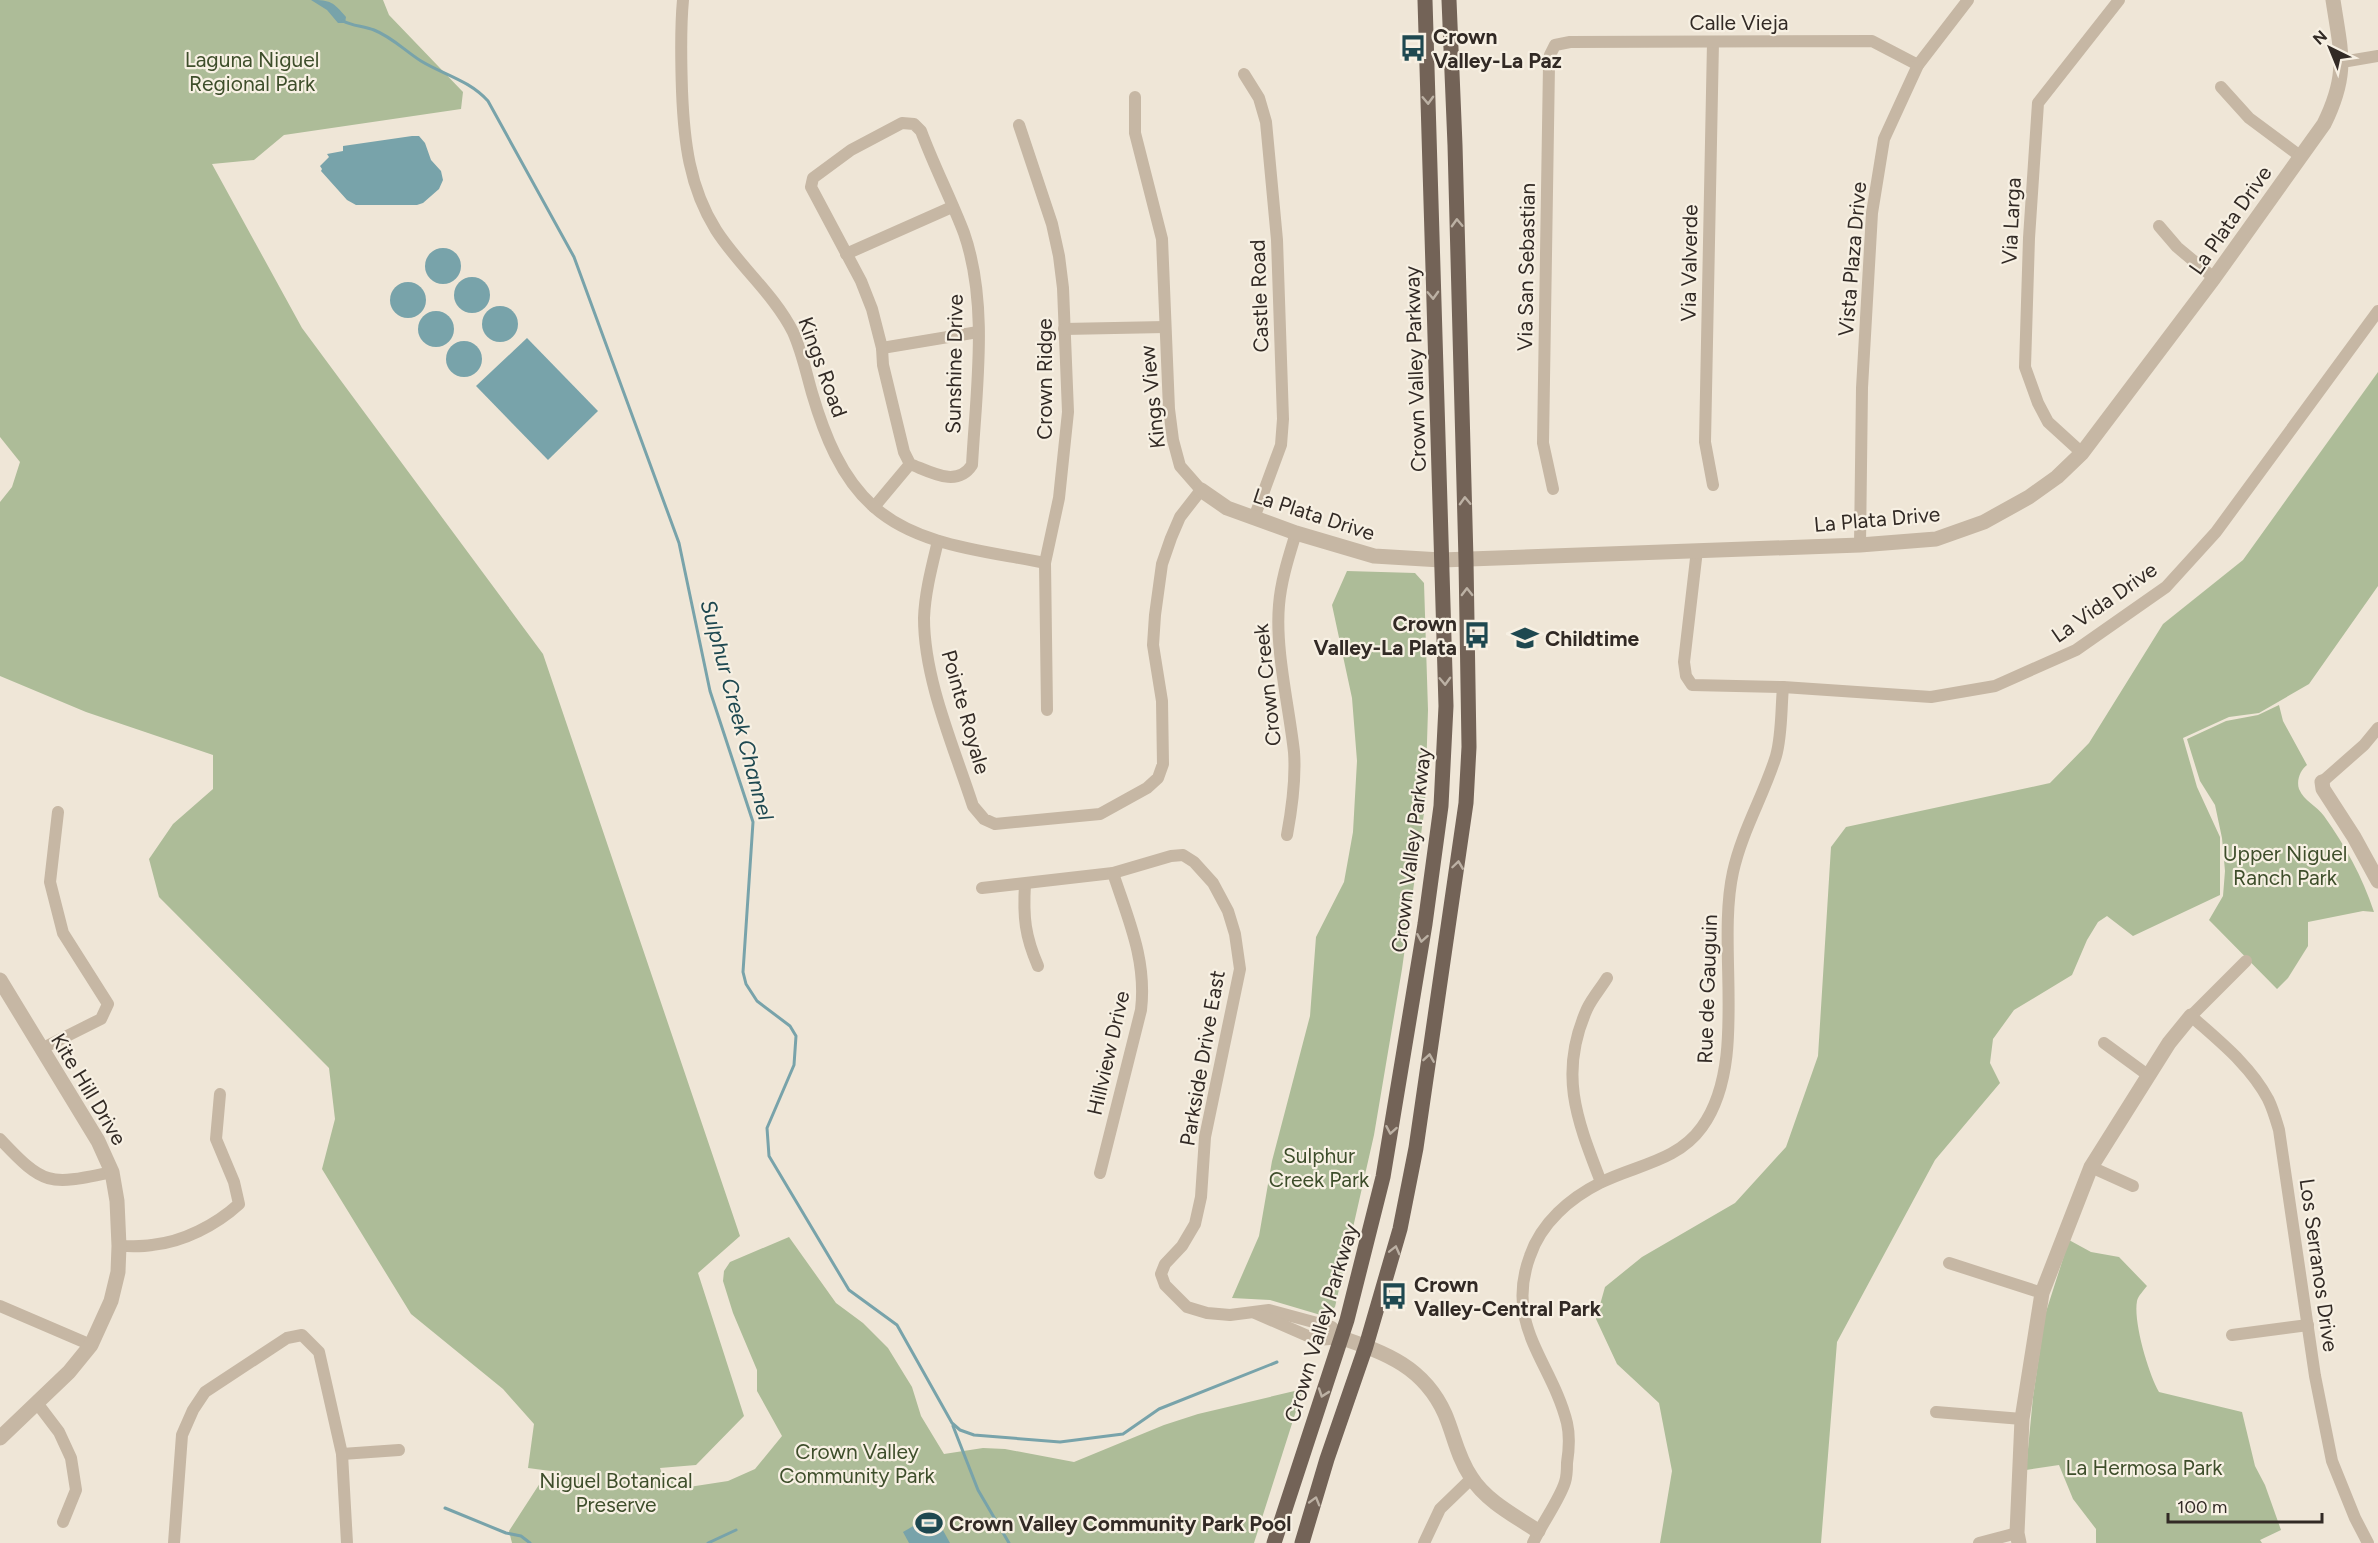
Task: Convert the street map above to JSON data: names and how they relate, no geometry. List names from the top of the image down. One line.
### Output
{"streets":{"main road":["Crown Valley Parkway"],"street":["Calle Vieja","La Plata Drive","Via Larga","Vista Plaza Drive","Via Valverde","Via San Sebastian","Castle Road","Sunshine Drive","Kings Road","Crown Ridge","Kings View","La Vida Drive","Crown Creek","Pointe Royale","Rue de Gauguin","Hillview Drive","Parkside Drive East","Kite Hill Drive","Los Serranos Drive"]},"crossings":[["Calle Vieja","Vista Plaza Drive"],["Calle Vieja","Via Valverde"],["Calle Vieja","Via San Sebastian"],["La Plata Drive","Via Larga"],["La Plata Drive","Vista Plaza Drive"],["La Plata Drive","Castle Road"],["La Plata Drive","Crown Valley Parkway"],["La Plata Drive","Kings View"],["La Plata Drive","La Vida Drive"],["La Plata Drive","Crown Creek"],["La Plata Drive","Pointe Royale"],["Kings Road","Crown Ridge"],["Kings Road","Pointe Royale"],["Crown Valley Parkway","Parkside Drive East"],["Kings View","Pointe Royale"],["La Vida Drive","Rue de Gauguin"],["Hillview Drive","Parkside Drive East"]],"water":["Sulphur Creek Channel"],"parks":["Laguna Niguel Regional Park","Upper Niguel Ranch Park","Sulphur Creek Park","Crown Valley Community Park","La Hermosa Park","Niguel Botanical Preserve"],"places":{"bus stop":["Crown Valley-La Paz","Crown Valley-La Plata","Crown Valley-Central Park"],"school or university":["Childtime"],"sports":["Crown Valley Community Park Pool"]},"scale_bar":"100 m","north":"top left"}
